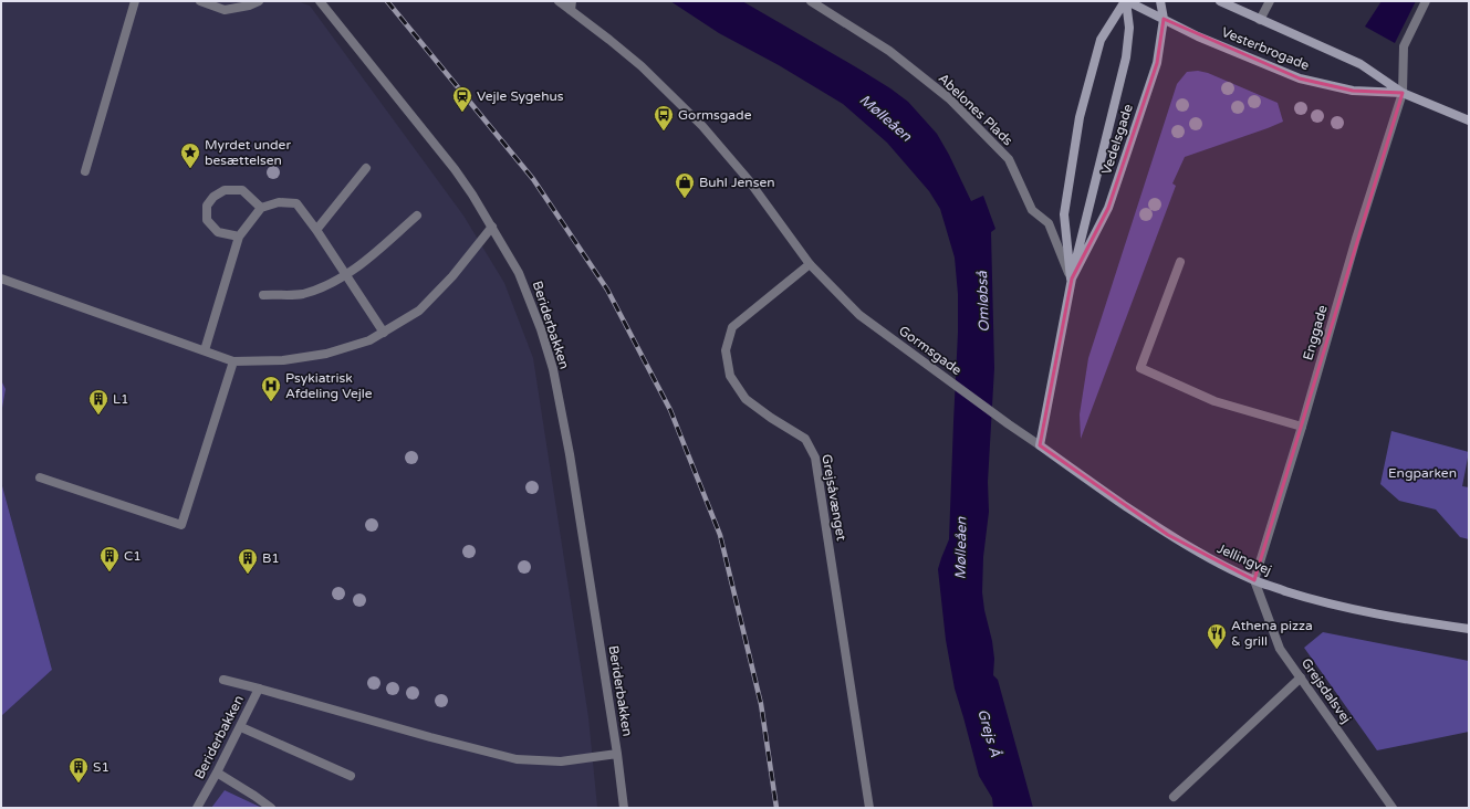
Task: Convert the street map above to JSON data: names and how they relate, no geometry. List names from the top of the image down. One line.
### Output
{"streets":{"main road":["Vesterbrogade","Vedelsgade","Jellingvej"],"street":["Abelones Plads","Beriderbakken","Enggade","Gormsgade","Grejsåvænget","Grejsdalsvej"]},"crossings":[["Vesterbrogade","Vedelsgade"],["Vesterbrogade","Enggade"],["Abelones Plads","Vedelsgade"],["Vedelsgade","Gormsgade"],["Vedelsgade","Jellingvej"],["Enggade","Jellingvej"],["Enggade","Grejsdalsvej"],["Gormsgade","Grejsåvænget"],["Gormsgade","Jellingvej"],["Jellingvej","Grejsdalsvej"]],"water":["Mølleåen","Omløbså","Grejs Å"],"parks":["Engparken"],"places":{"station":["Vejle Sygehus"],"bus stop":["Gormsgade"],"place":["Myrdet under besættelsen"],"shop":["Buhl Jensen"],"hospital":["Psykiatrisk Afdeling Vejle"],"building":["L1","C1","B1","S1"],"restaurant":["Athena pizza & grill"]}}
